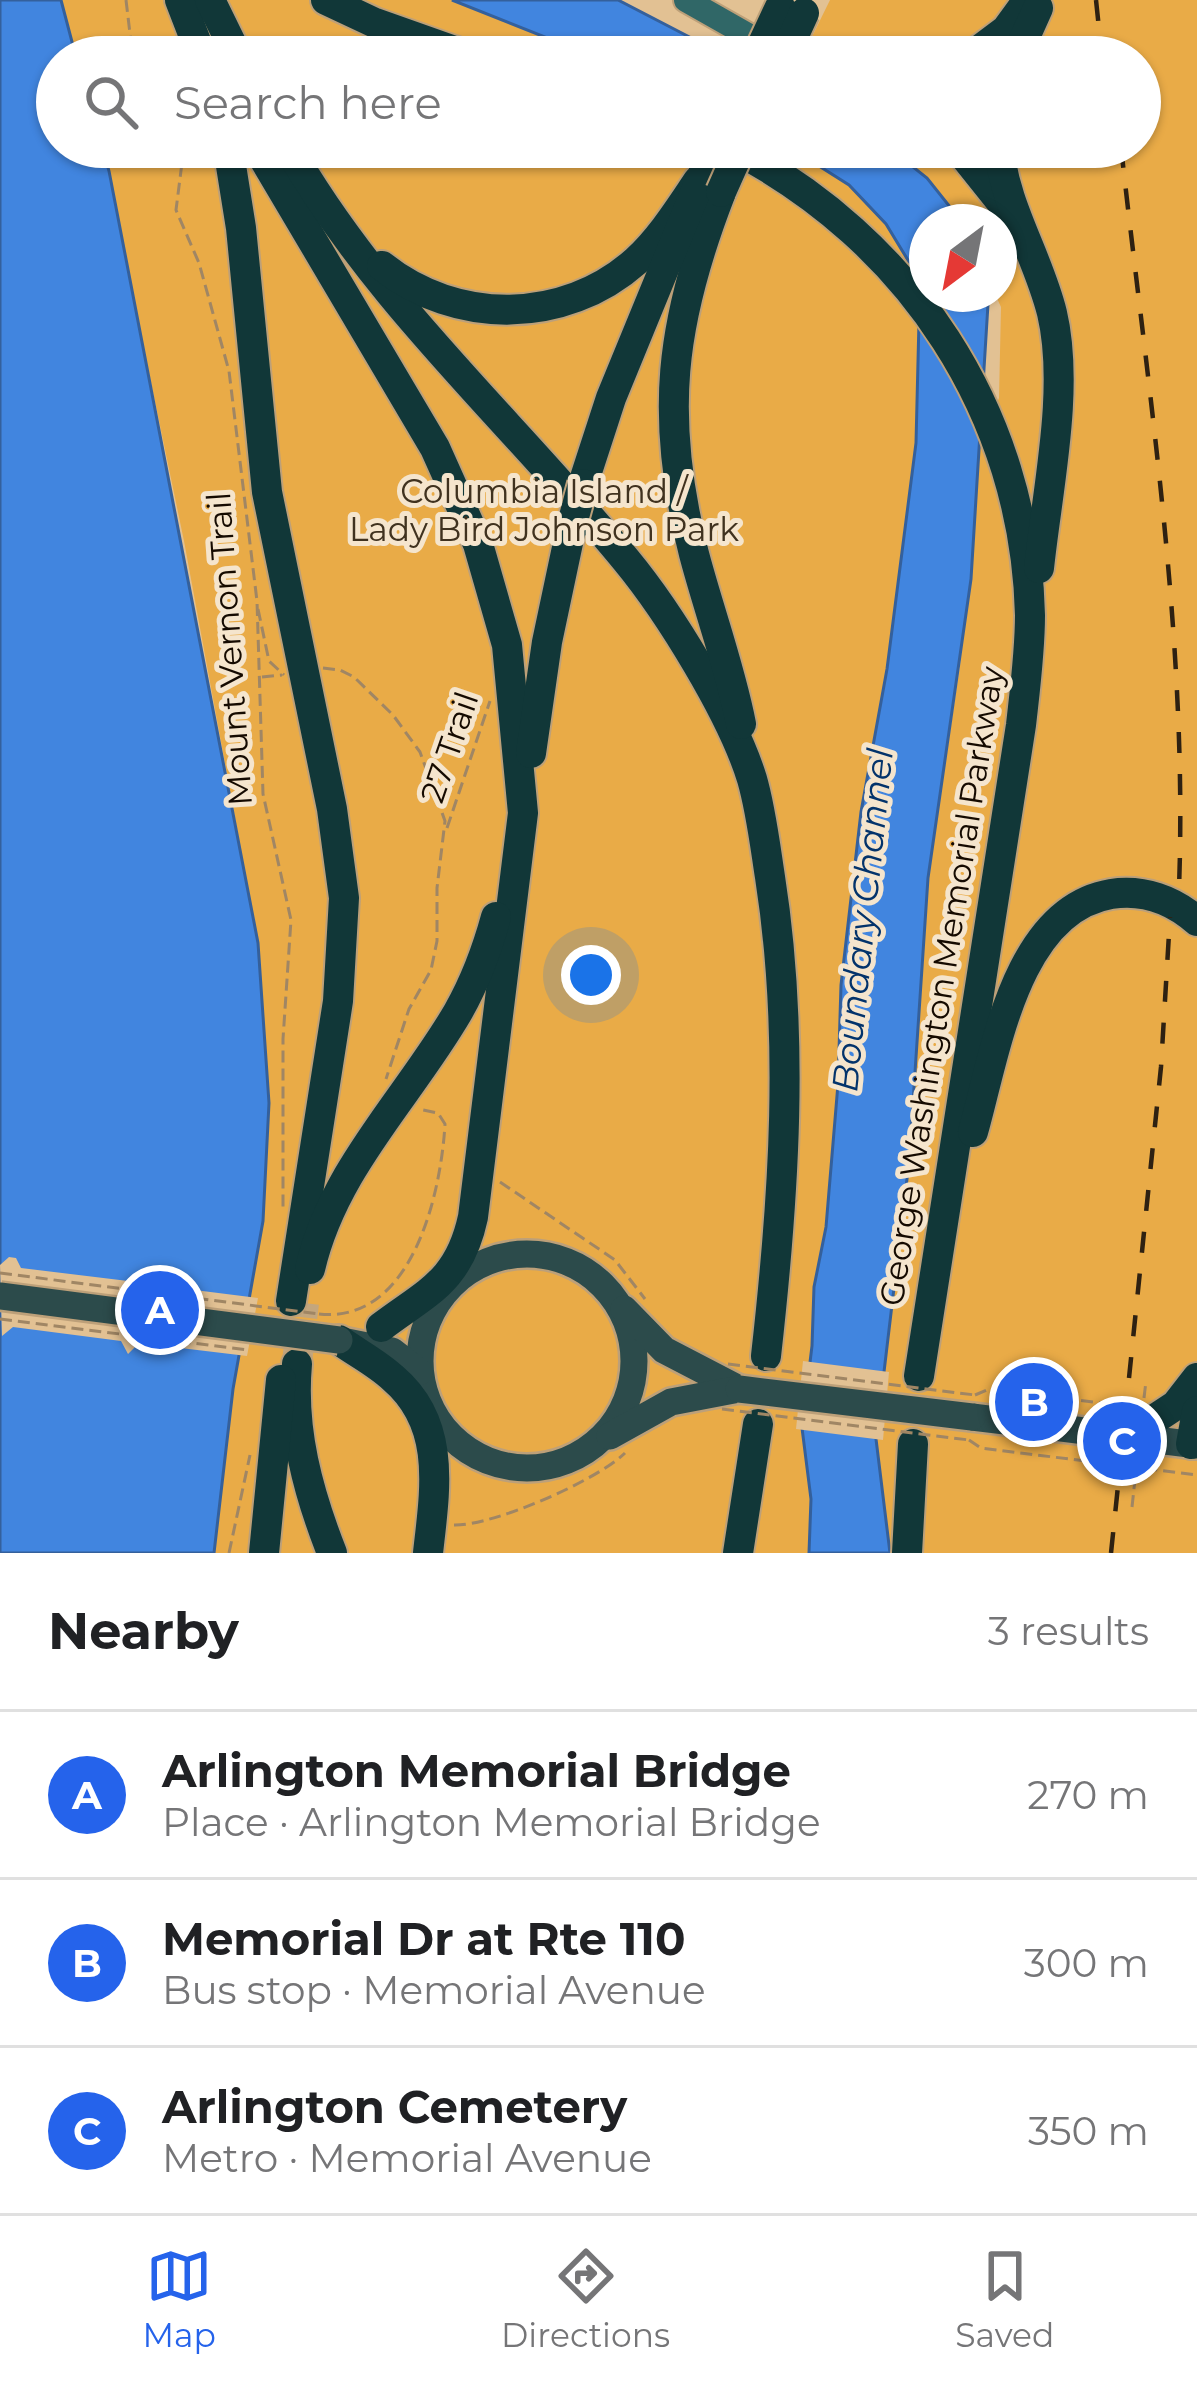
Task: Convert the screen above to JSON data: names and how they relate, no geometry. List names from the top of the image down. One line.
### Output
{"streets":{"highway":["George Washington Memorial Parkway"],"path":["Mount Vernon Trail","27 Trail"]},"water":["Boundary Channel"],"parks":["Columbia Island / Lady Bird Johnson Park"],"north":"bottom left","page":{"search":"Search here","pins":["A","B","C"],"heading":["Nearby","3 results"],"list":[{"mark":"A","name":"Arlington Memorial Bridge","note":"Place · Arlington Memorial Bridge","value":"270 m"},{"mark":"B","name":"Memorial Dr at Rte 110","note":"Bus stop · Memorial Avenue","value":"300 m"},{"mark":"C","name":"Arlington Cemetery","note":"Metro · Memorial Avenue","value":"350 m"}],"nav":["Map","Directions","Saved"]}}
